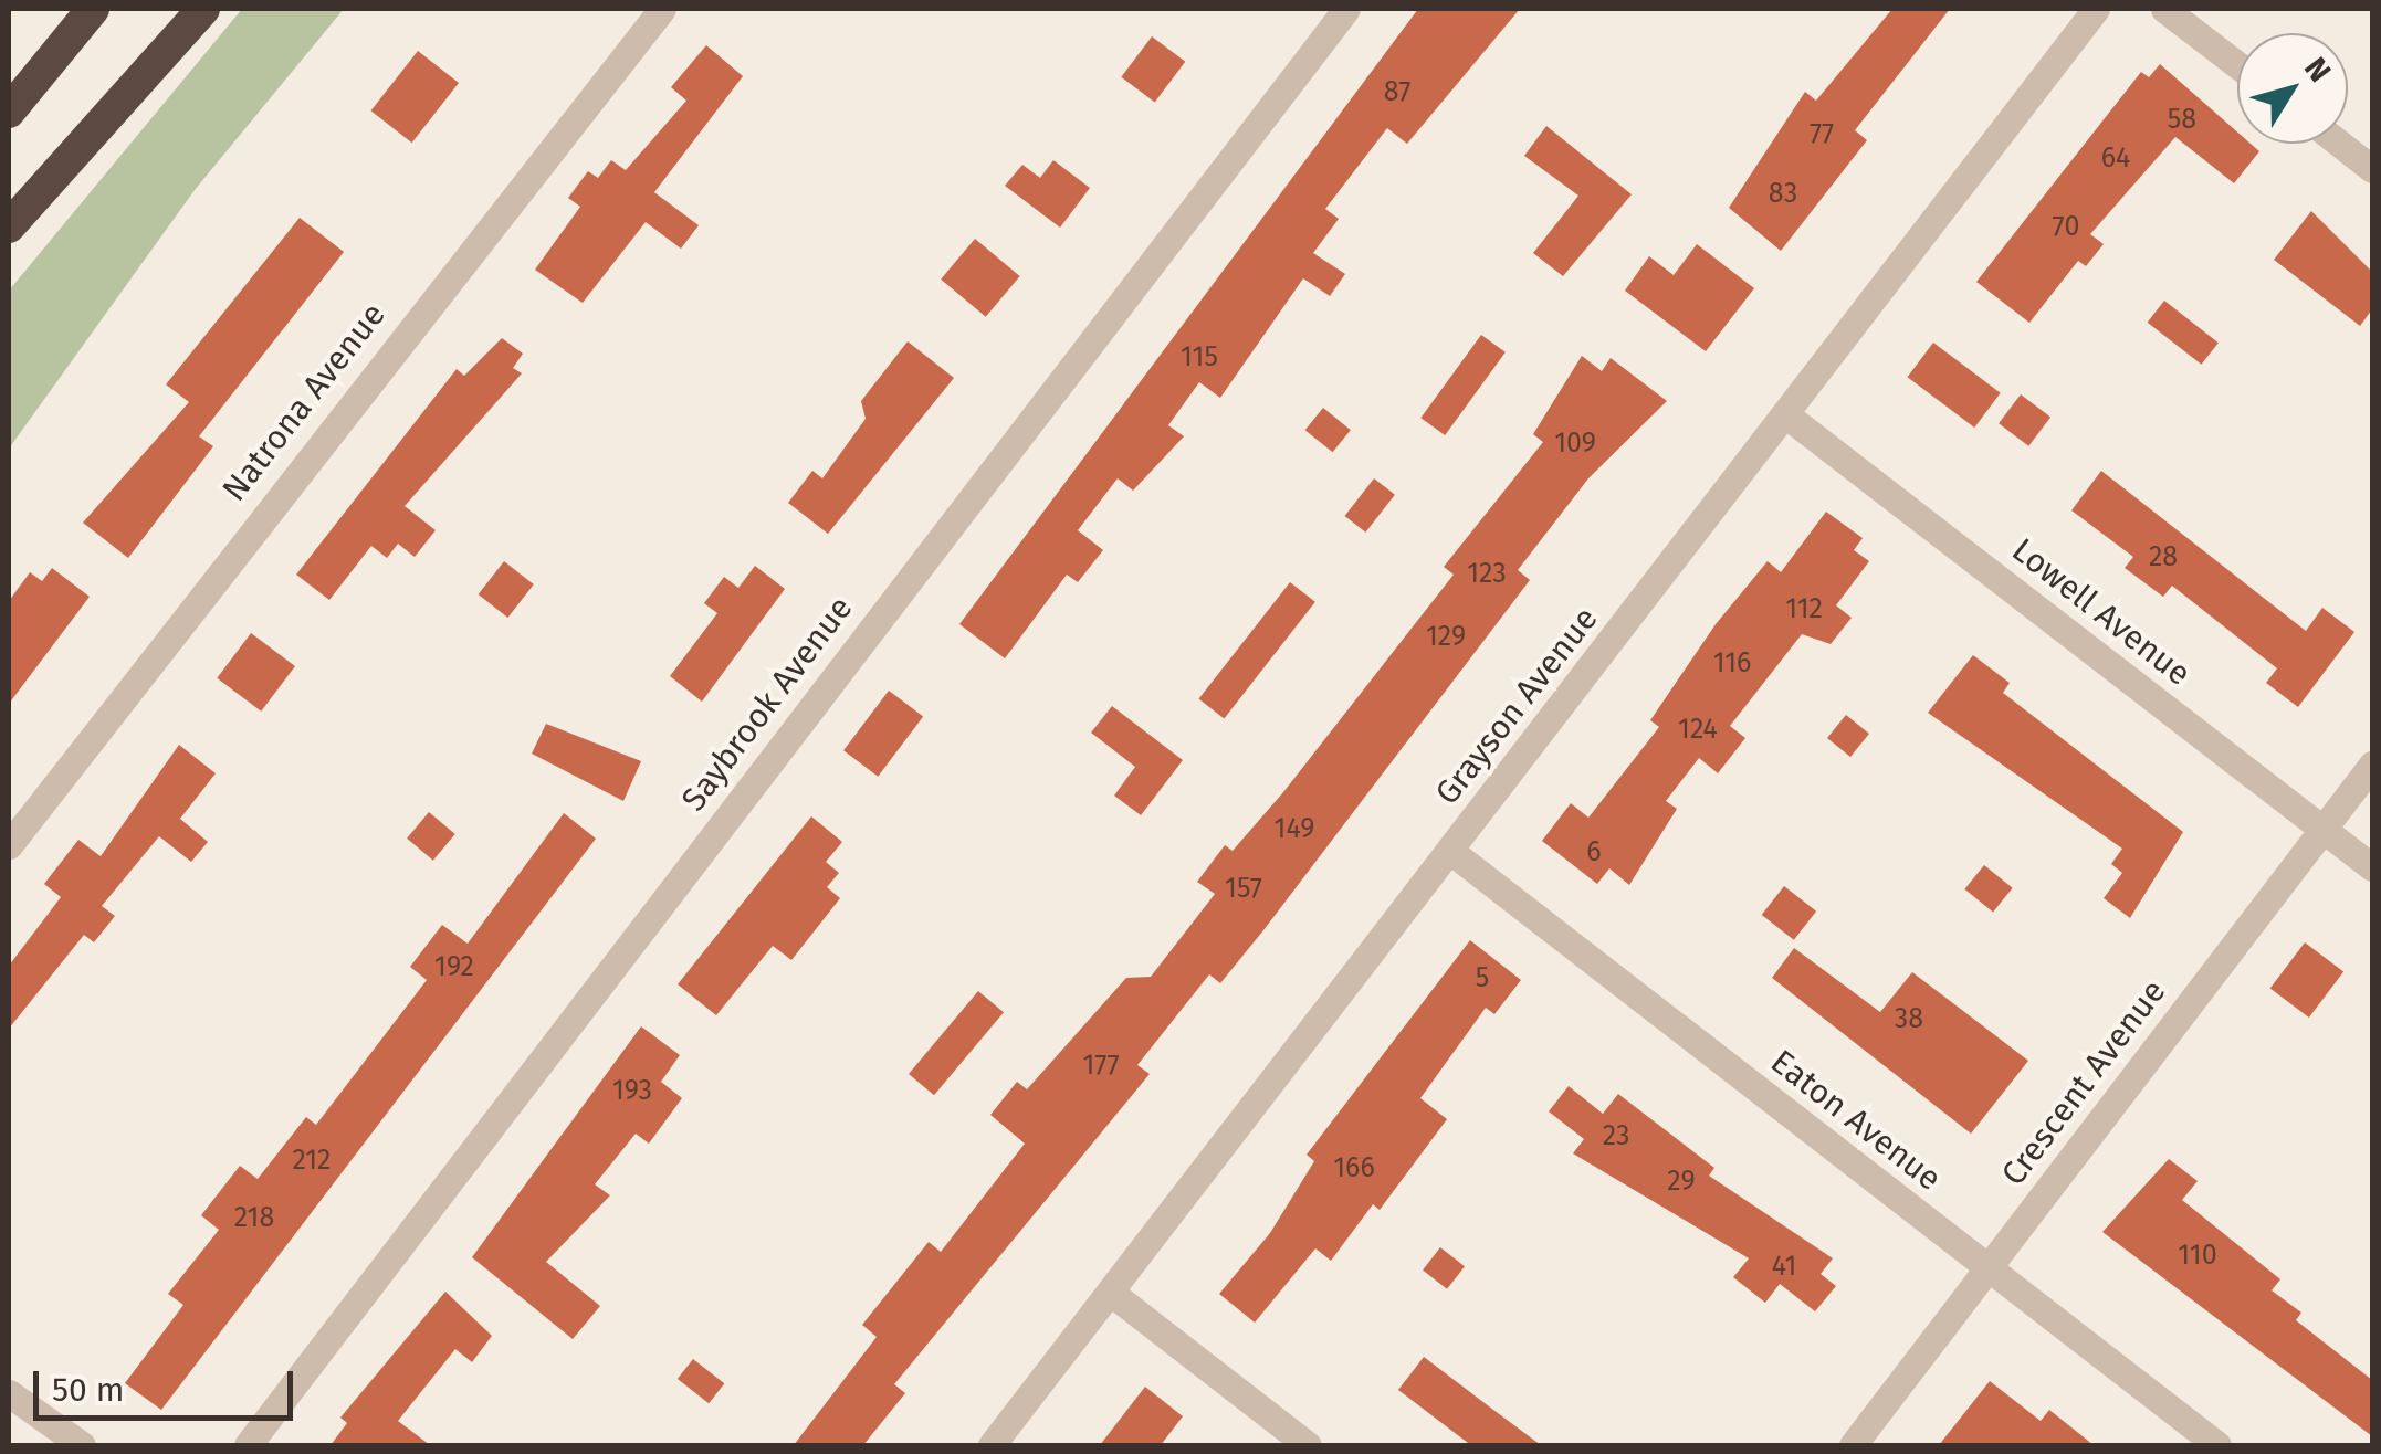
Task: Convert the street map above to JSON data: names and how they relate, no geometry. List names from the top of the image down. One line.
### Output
{"streets":{"street":["Natrona Avenue","Lowell Avenue","Saybrook Avenue","Grayson Avenue","Crescent Avenue","Eaton Avenue"]},"crossings":[["Lowell Avenue","Grayson Avenue"],["Lowell Avenue","Crescent Avenue"],["Grayson Avenue","Eaton Avenue"],["Crescent Avenue","Eaton Avenue"]],"house_numbers":["87","58","77","64","83","70","115","109","28","123","112","129","116","124","149","6","157","192","5","38","177","193","23","212","166","29","218","110","41"],"scale_bar":"50 m","north":"top right"}
